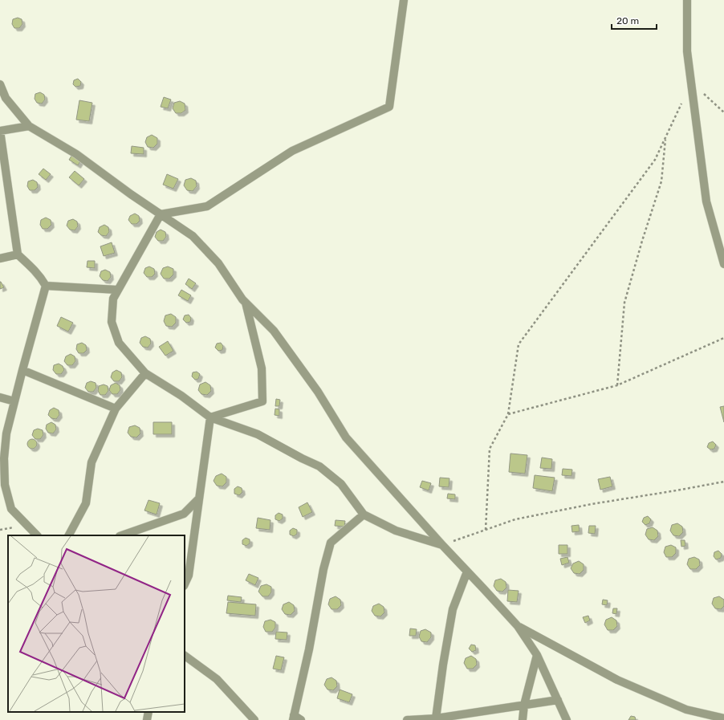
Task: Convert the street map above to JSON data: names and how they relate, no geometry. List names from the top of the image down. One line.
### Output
{"scale_bar":"20 m"}
